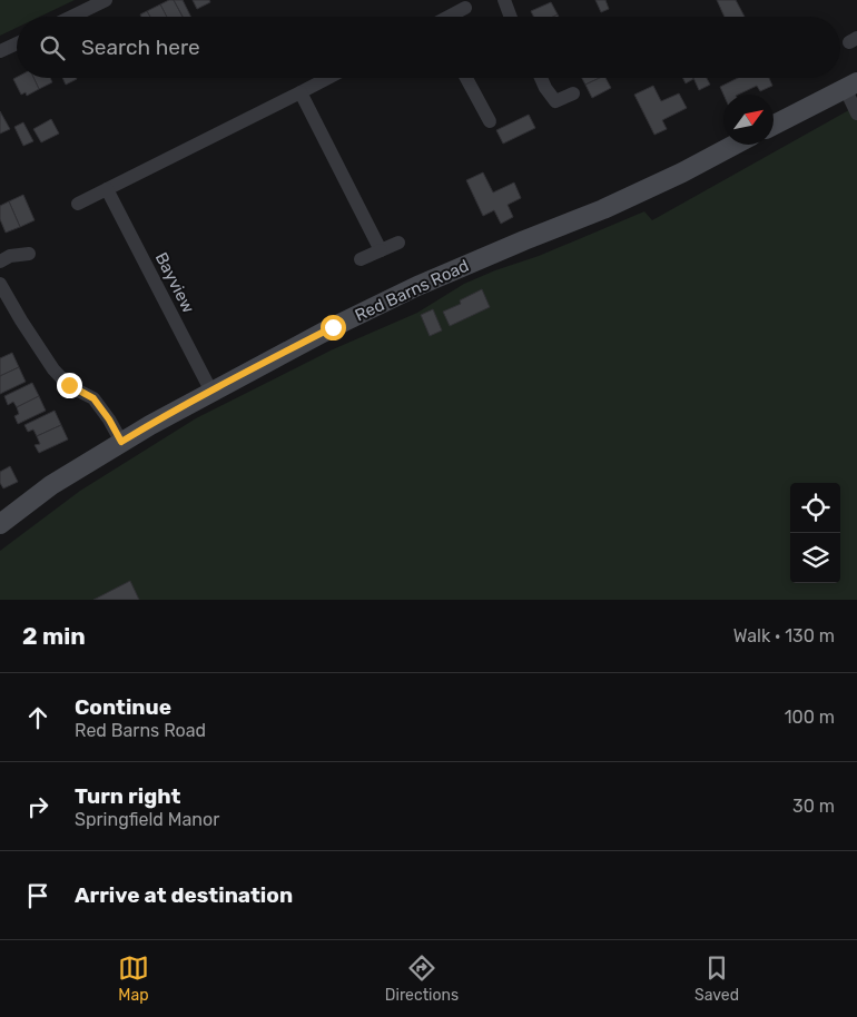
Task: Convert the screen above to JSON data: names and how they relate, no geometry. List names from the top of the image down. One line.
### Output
{"streets":{"street":["Bayview","Red Barns Road"]},"crossings":[["Bayview","Red Barns Road"]],"north":"top right","page":{"search":"Search here","heading":["2 min","Walk · 130 m"],"list":[["Continue","Red Barns Road","100 m"],["Turn right","Springfield Manor","30 m"],"Arrive at destination"],"nav":["Map","Directions","Saved"]}}
